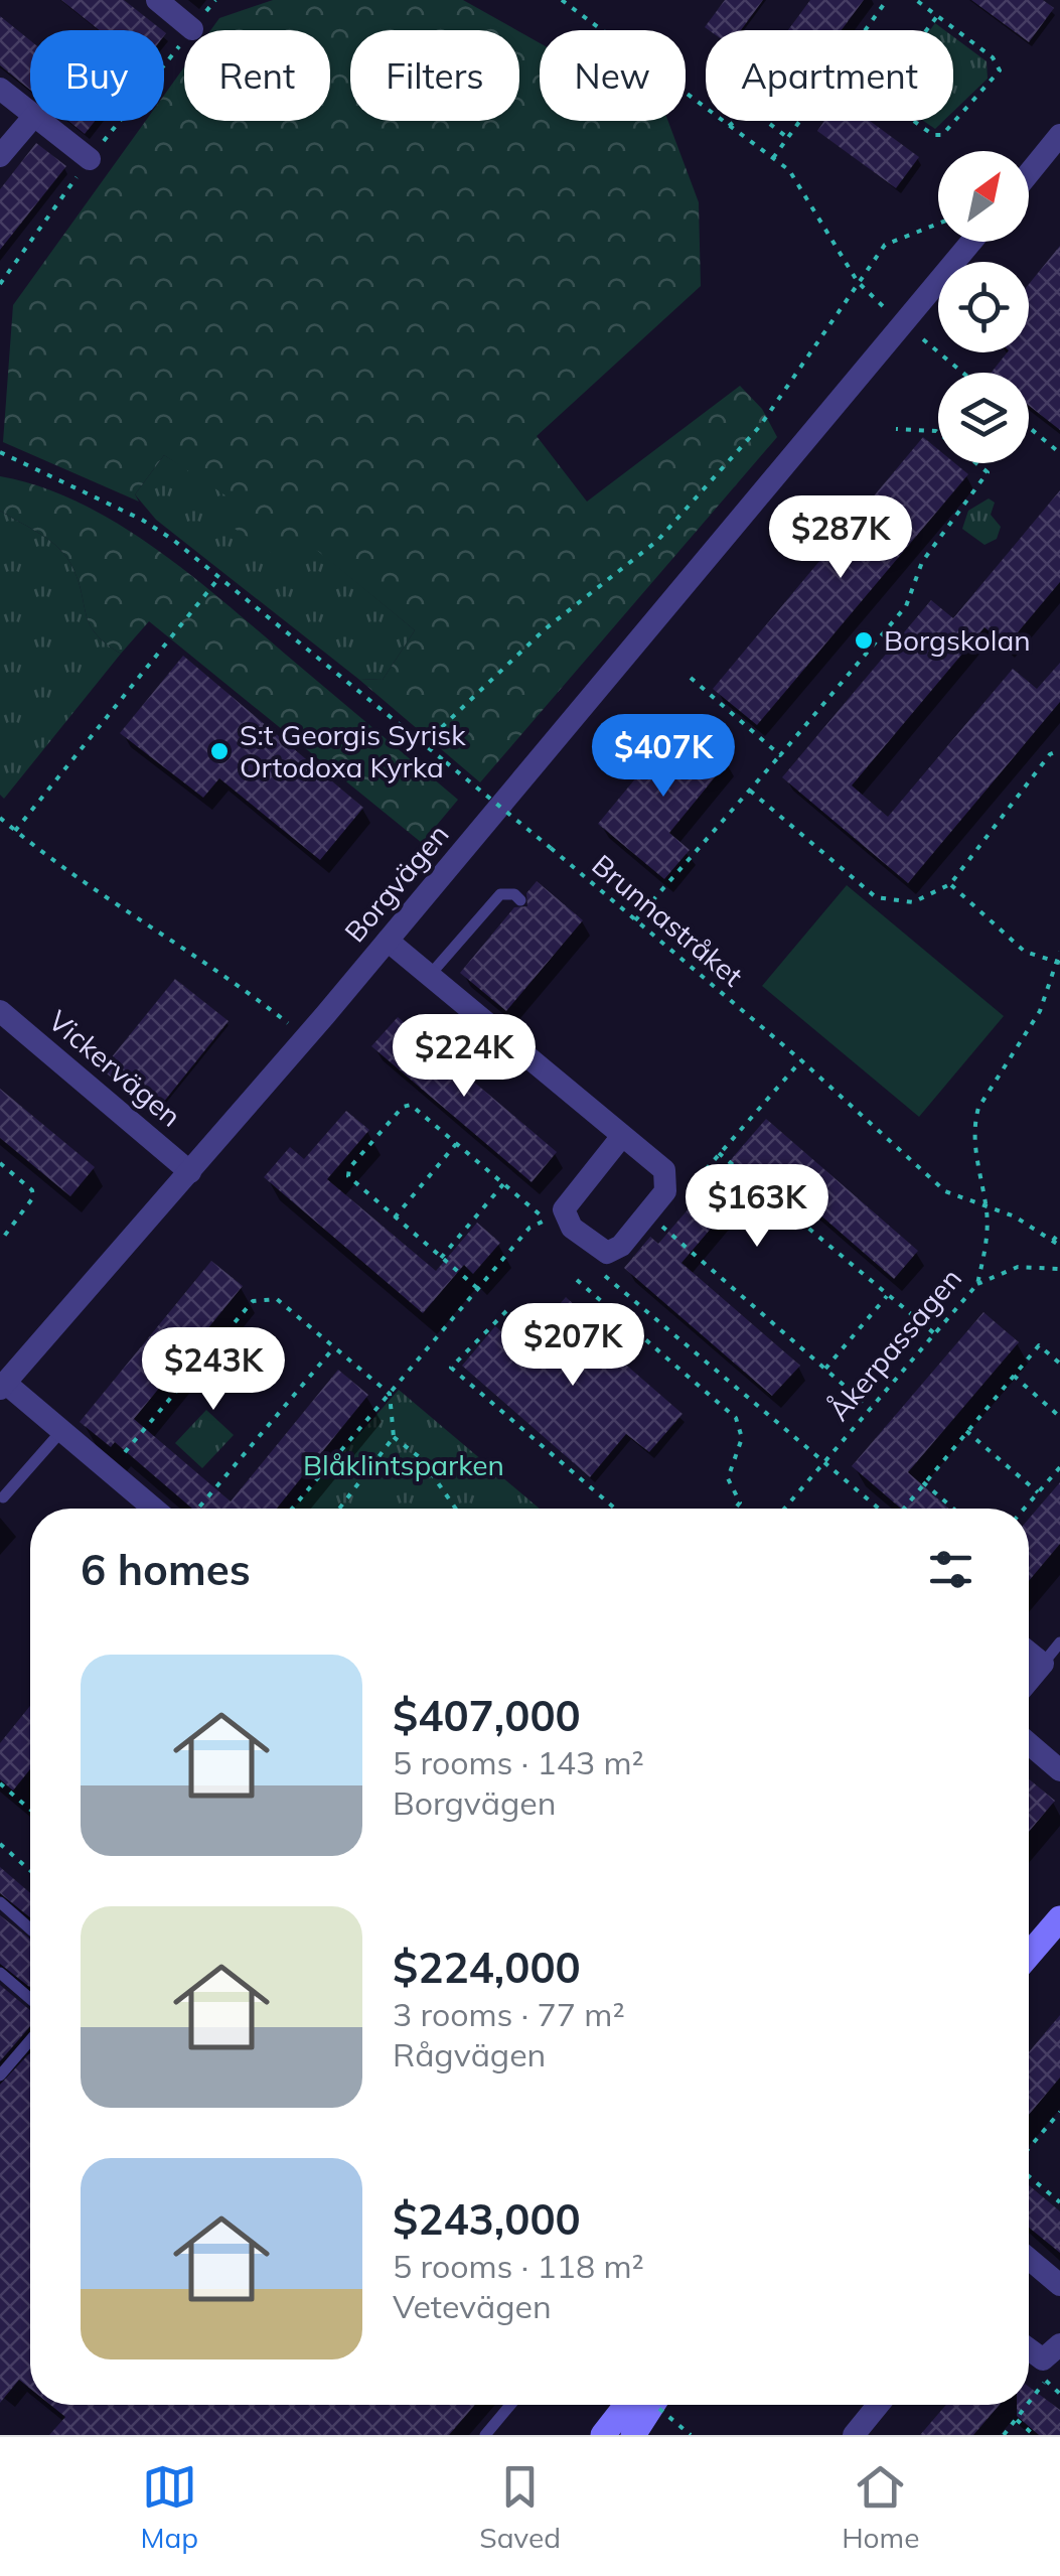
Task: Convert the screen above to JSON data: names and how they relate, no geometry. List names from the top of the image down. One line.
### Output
{"streets":{"street":["Borgvägen","Vickervägen"],"path":["Brunnastråket","Åkerpassagen"]},"crossings":[["Borgvägen","Vickervägen"],["Brunnastråket","Åkerpassagen"]],"parks":["Blåklintsparken"],"places":["Borgskolan","S:t Georgis Syrisk Ortodoxa Kyrka"],"north":"top right","page":{"chip":["Buy","Rent","Filters","New","Apartment"],"price":["$287K","$407K","$224K","$163K","$207K","$243K"],"heading":"6 homes","list":[{"name":"$407,000","note":"5 rooms · 143 m² · Borgvägen"},{"name":"$224,000","note":"3 rooms · 77 m² · Rågvägen"},{"name":"$243,000","note":"5 rooms · 118 m² · Vetevägen"}],"tabs":["Map","Saved","Home"]}}
